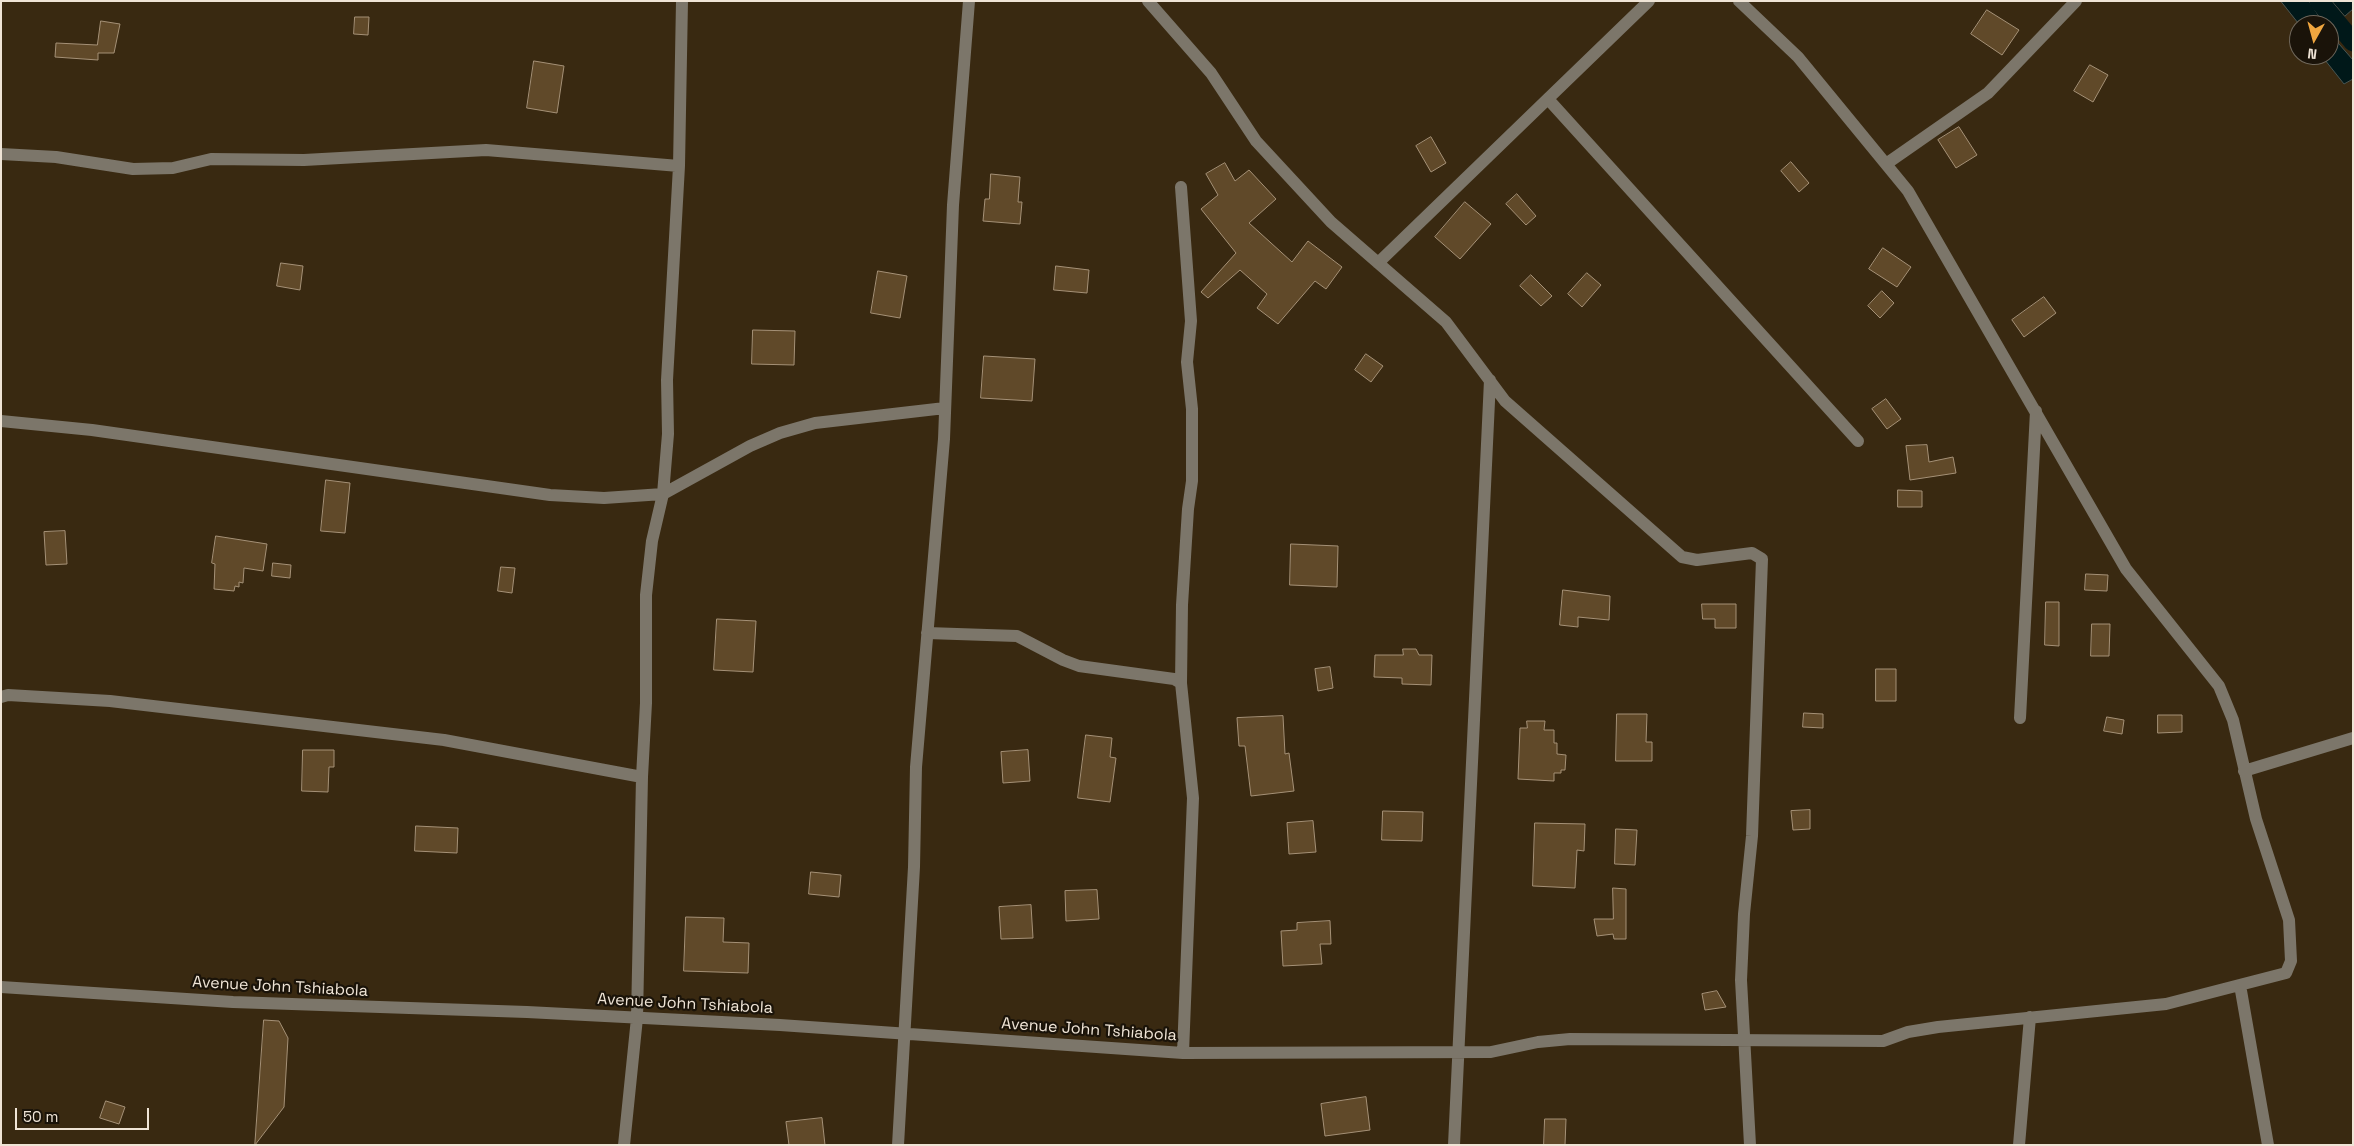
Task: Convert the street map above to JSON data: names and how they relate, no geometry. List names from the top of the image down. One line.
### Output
{"streets":{"street":["Avenue John Tshiabola"]},"scale_bar":"50 m","north":"bottom"}
